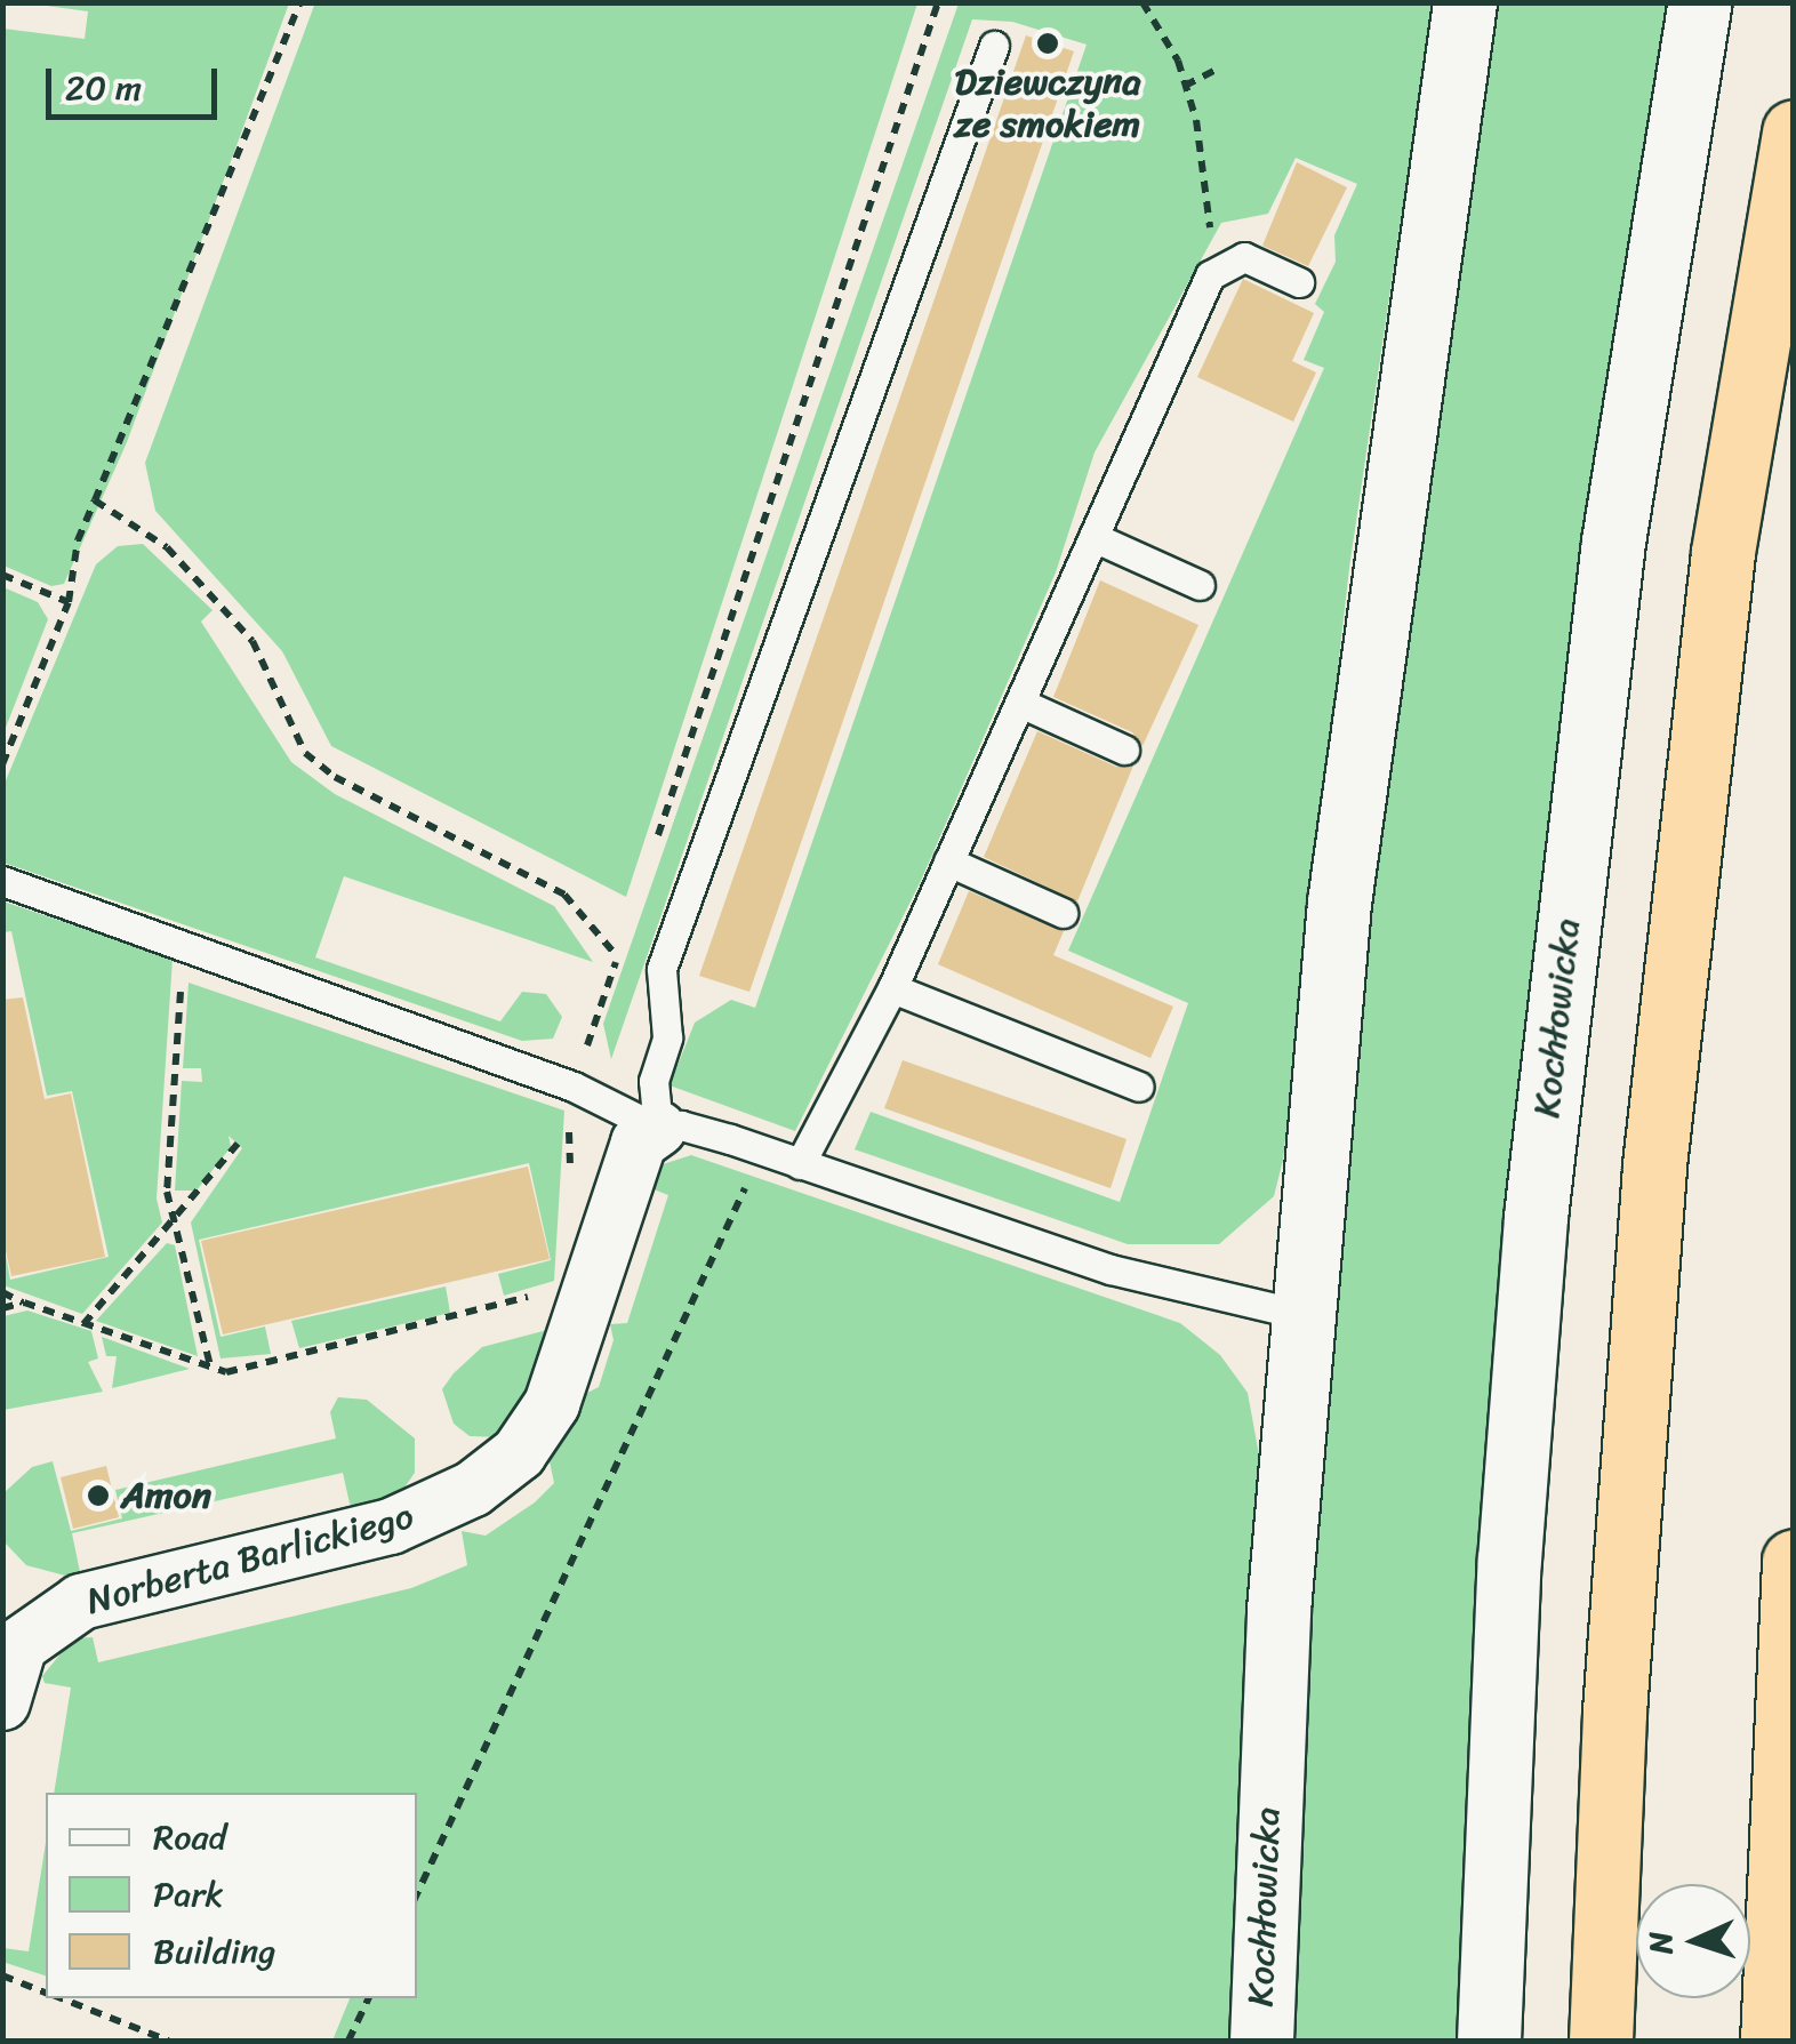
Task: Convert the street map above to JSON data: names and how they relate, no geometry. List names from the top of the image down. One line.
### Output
{"streets":{"street":["Kochłowicka","Norberta Barlickiego"]},"places":["Dziewczyna ze smokiem","Amon"],"legend":["Road","Park","Building"],"scale_bar":"20 m","north":"left"}
